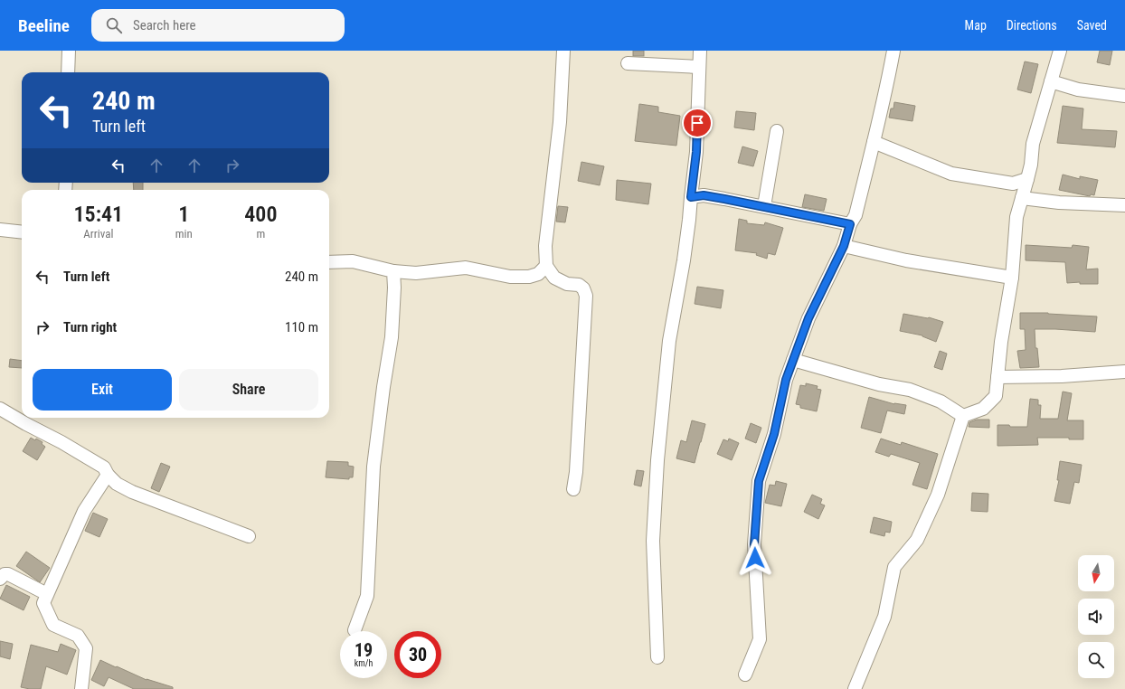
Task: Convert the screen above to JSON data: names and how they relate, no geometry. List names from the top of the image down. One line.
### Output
{"north":"bottom","page":{"header":"Beeline","search":"Search here","nav":["Map","Directions","Saved"],"turn":["240 m","Turn left"],"eta":["15:41","Arrival","1","min","400","m"],"list":[{"name":"Turn left","value":"240 m"},{"name":"Turn right","value":"110 m"}],"buttons":["Exit","Share"],"speed":"19 km/h","limit":"30"}}
